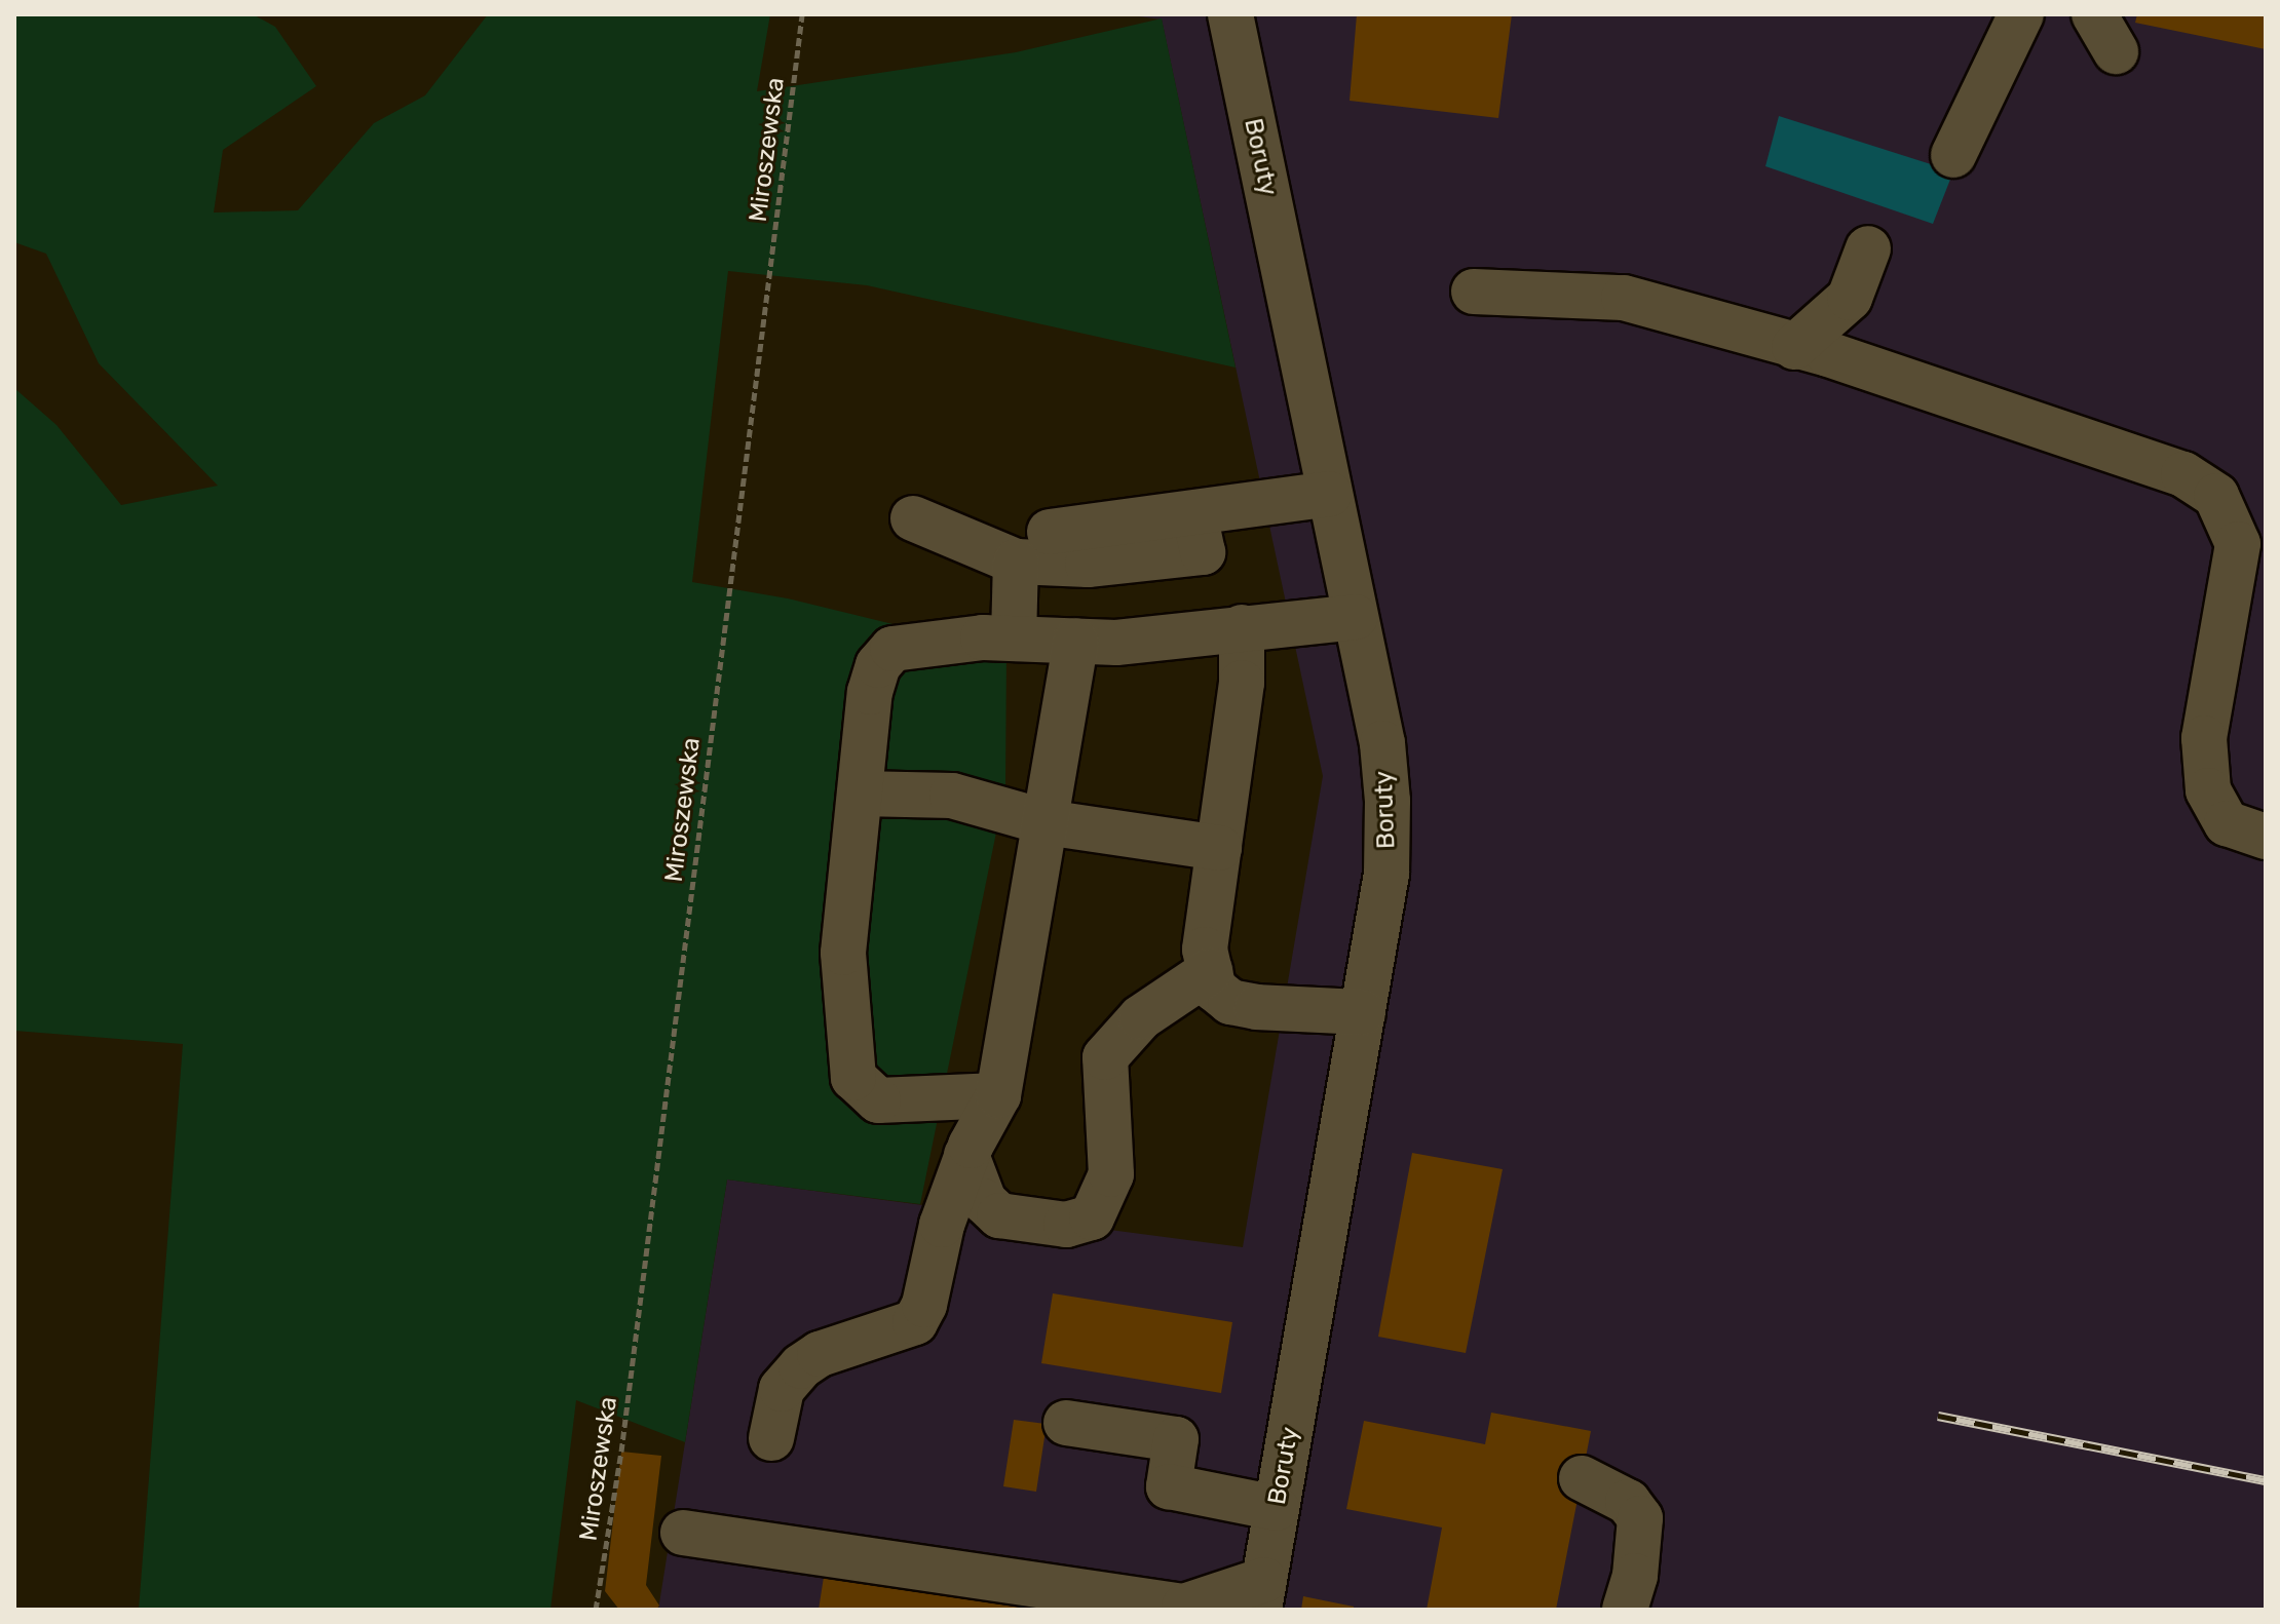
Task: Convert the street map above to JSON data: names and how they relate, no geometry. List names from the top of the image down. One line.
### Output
{"streets":{"street":["Boruty"],"path":["Miroszewska"]}}
